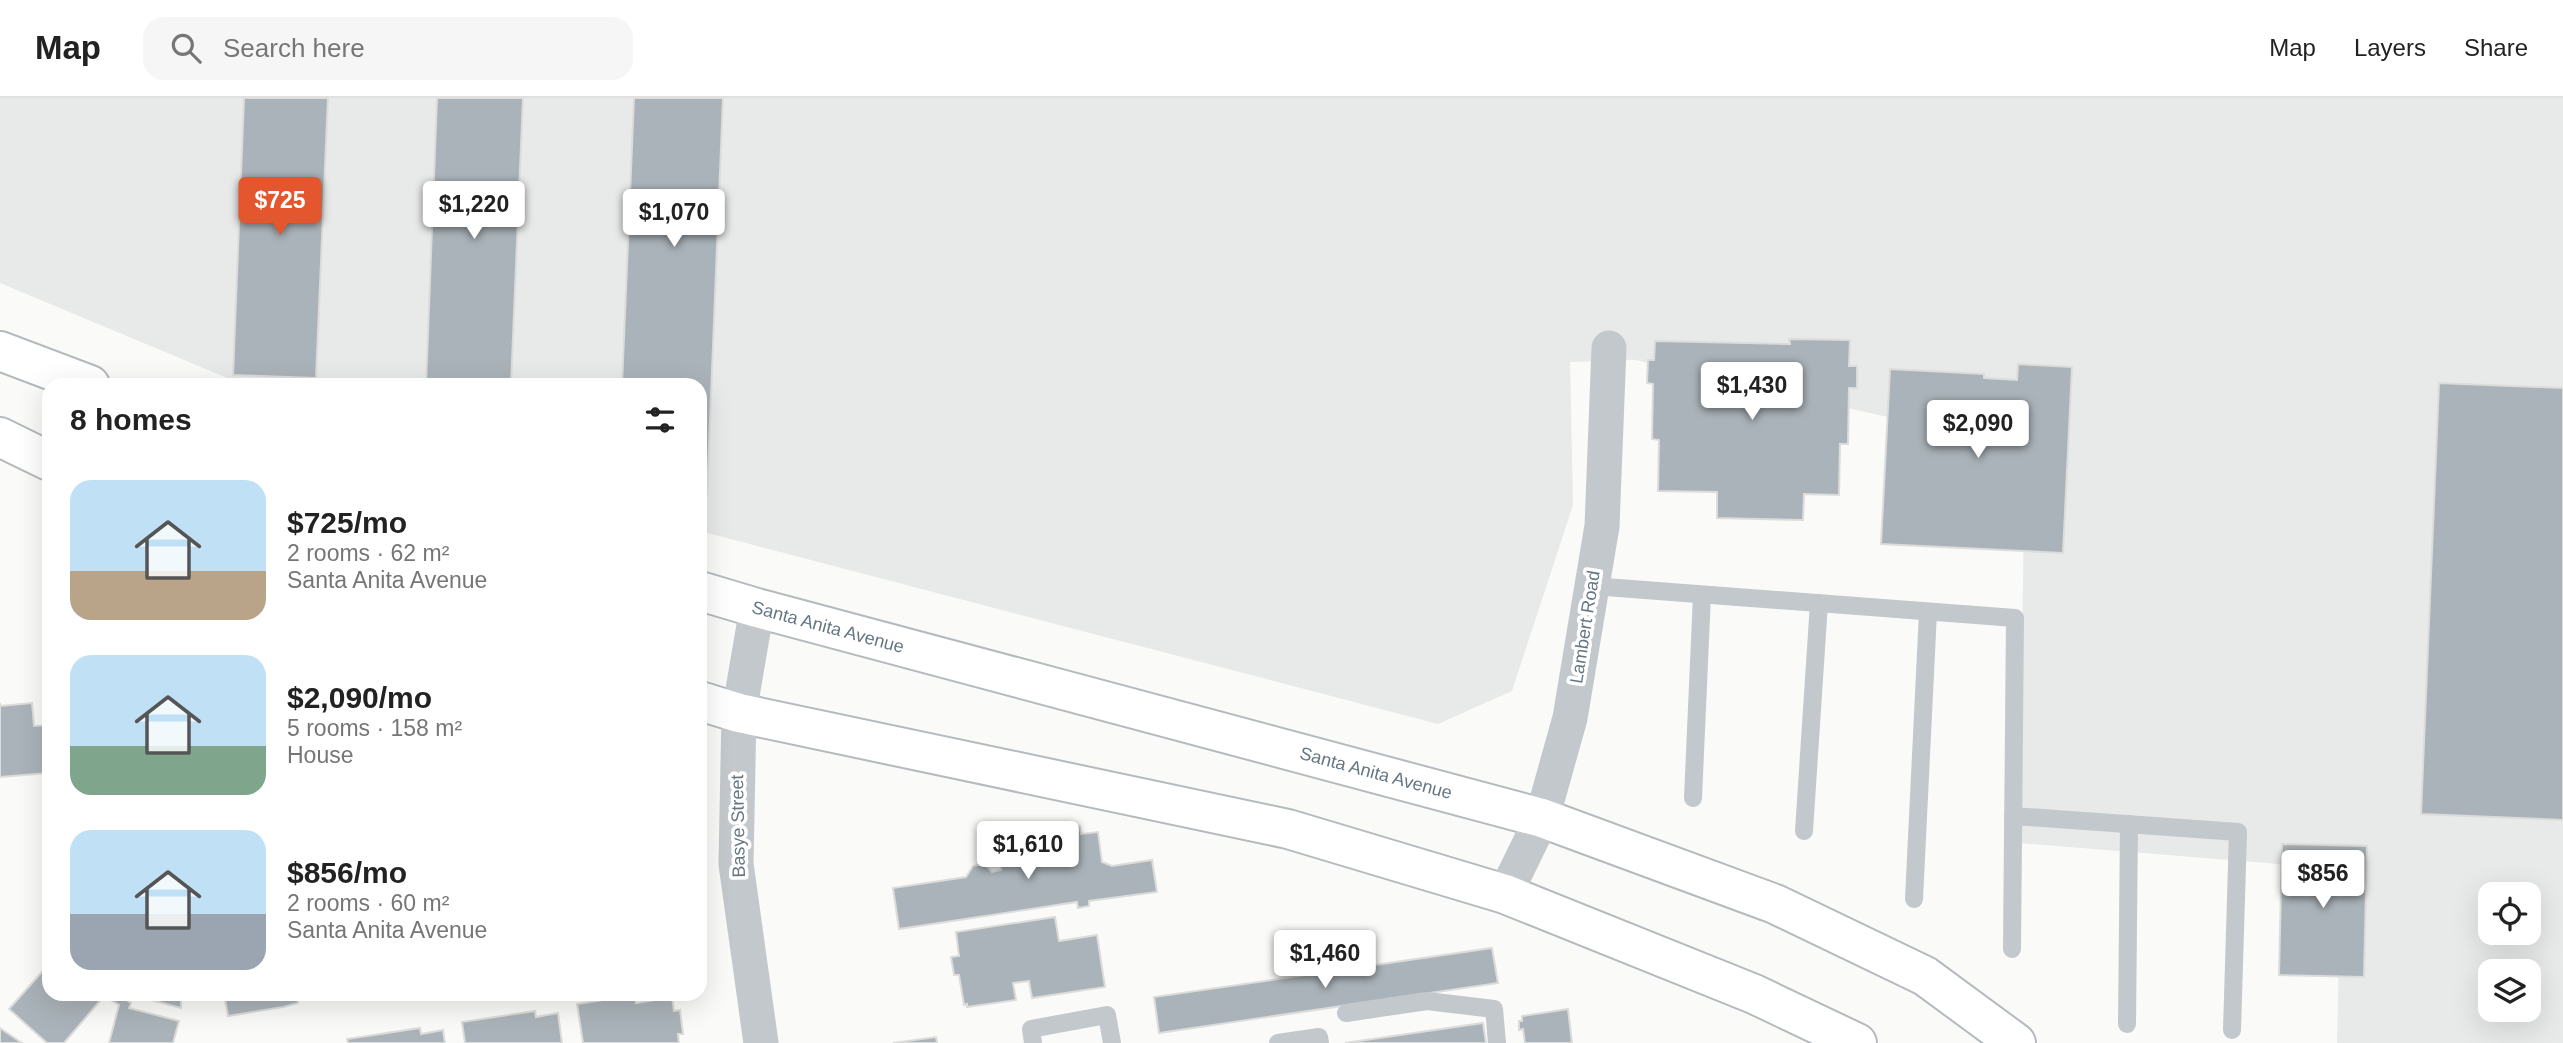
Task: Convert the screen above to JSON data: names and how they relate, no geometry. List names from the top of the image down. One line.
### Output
{"streets":{"main road":["Santa Anita Avenue"],"street":["Lambert Road","Basye Street"]},"crossings":[["Santa Anita Avenue","Lambert Road"],["Santa Anita Avenue","Basye Street"]],"page":{"header":"Map","search":"Search here","nav":["Map","Layers","Share"],"price":["$725","$1,220","$1,070","$1,430","$2,090","$1,610","$856","$1,460"],"heading":"8 homes","list":[{"name":"$725/mo","note":"2 rooms · 62 m² · Santa Anita Avenue"},{"name":"$2,090/mo","note":"5 rooms · 158 m² · House"},{"name":"$856/mo","note":"2 rooms · 60 m² · Santa Anita Avenue"}]}}
